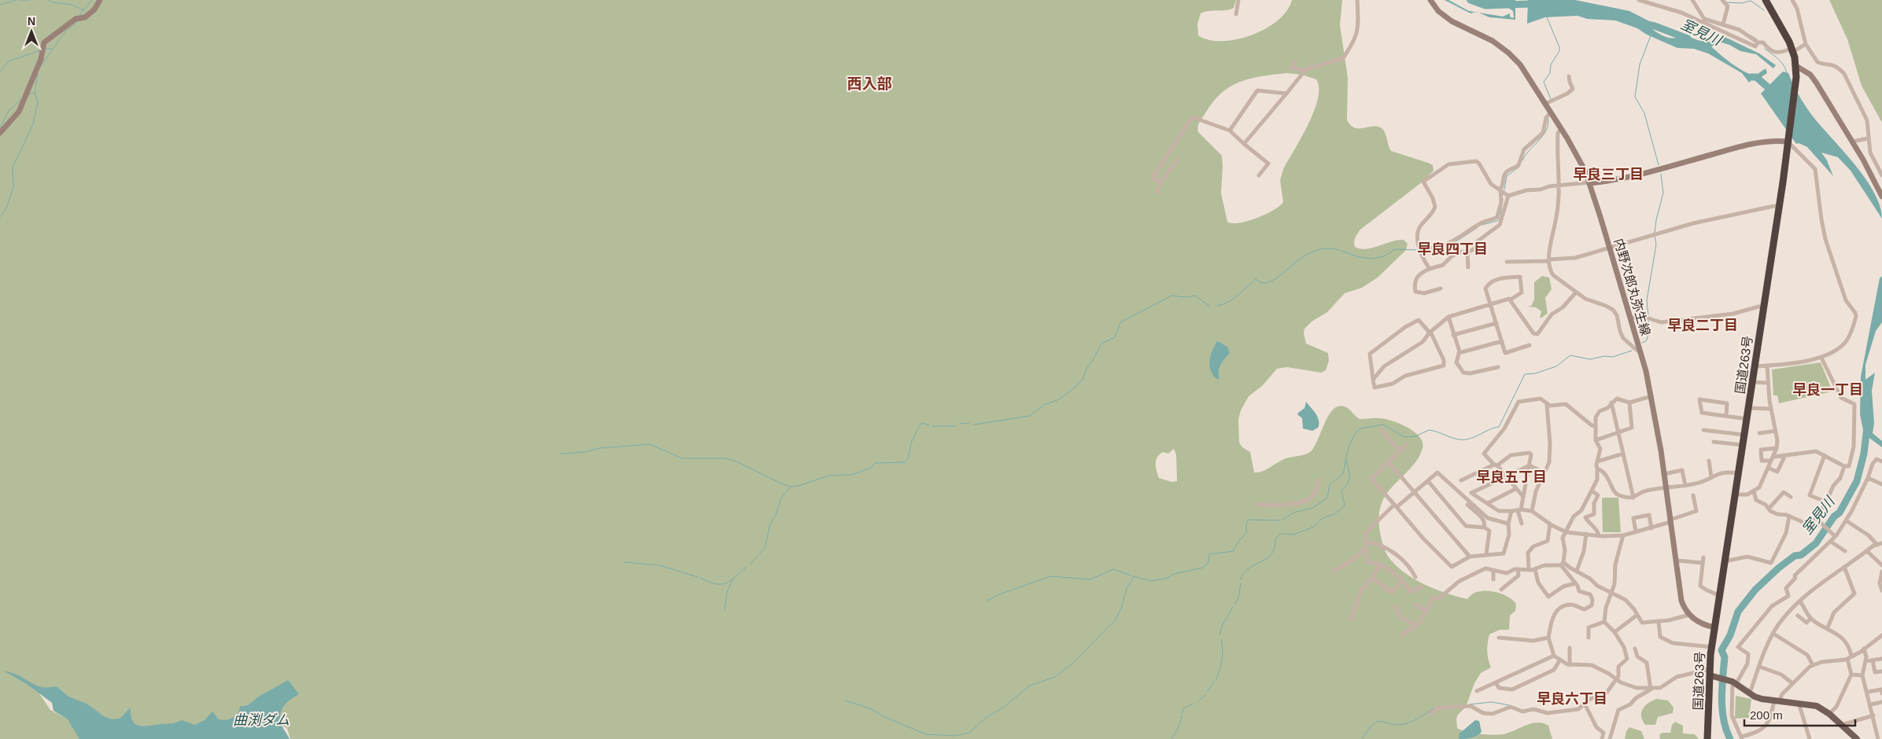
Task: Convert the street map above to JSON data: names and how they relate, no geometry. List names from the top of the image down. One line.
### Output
{"streets":{"highway":["国道263号"],"main road":["内野次郎丸弥生線"]},"districts":["西入部","早良三丁目","早良四丁目","早良二丁目","早良一丁目","早良五丁目","早良六丁目"],"water":["室見川","曲渕ダム"],"scale_bar":"200 m","north":"top"}
